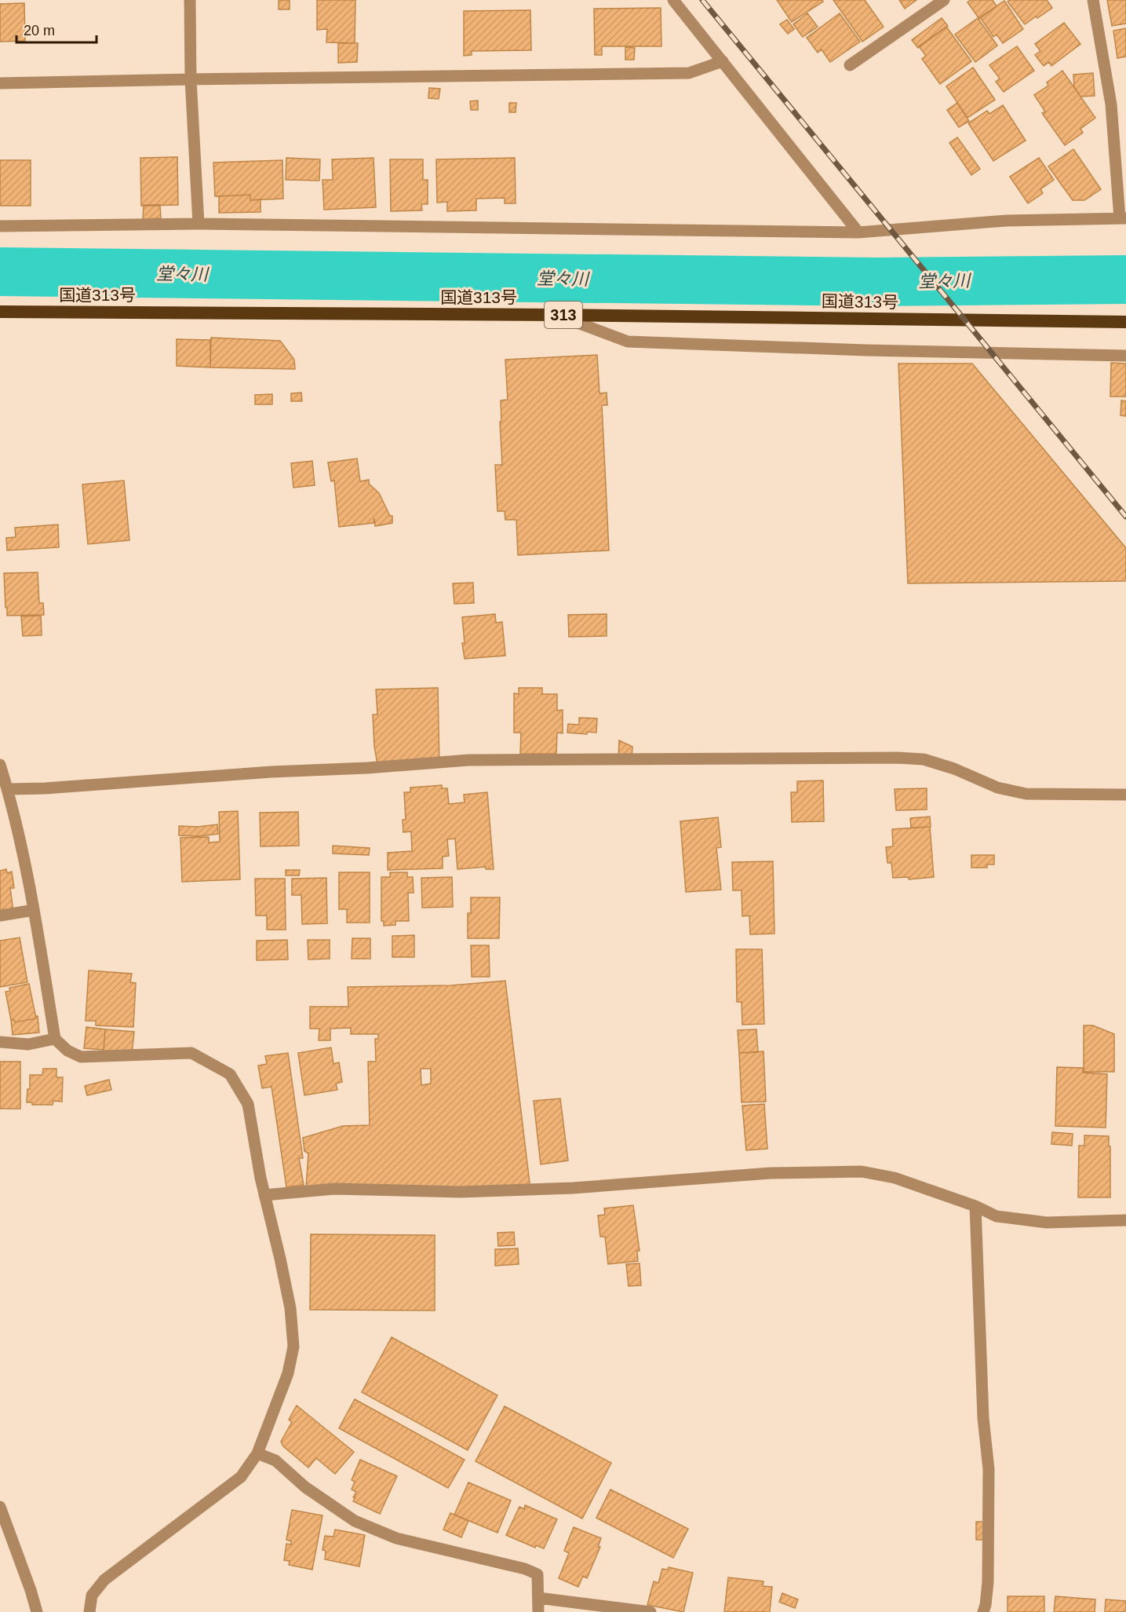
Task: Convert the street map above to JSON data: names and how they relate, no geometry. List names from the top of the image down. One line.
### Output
{"streets":{"highway":["国道313号","313"]},"water":["堂々川"],"scale_bar":"20 m"}
